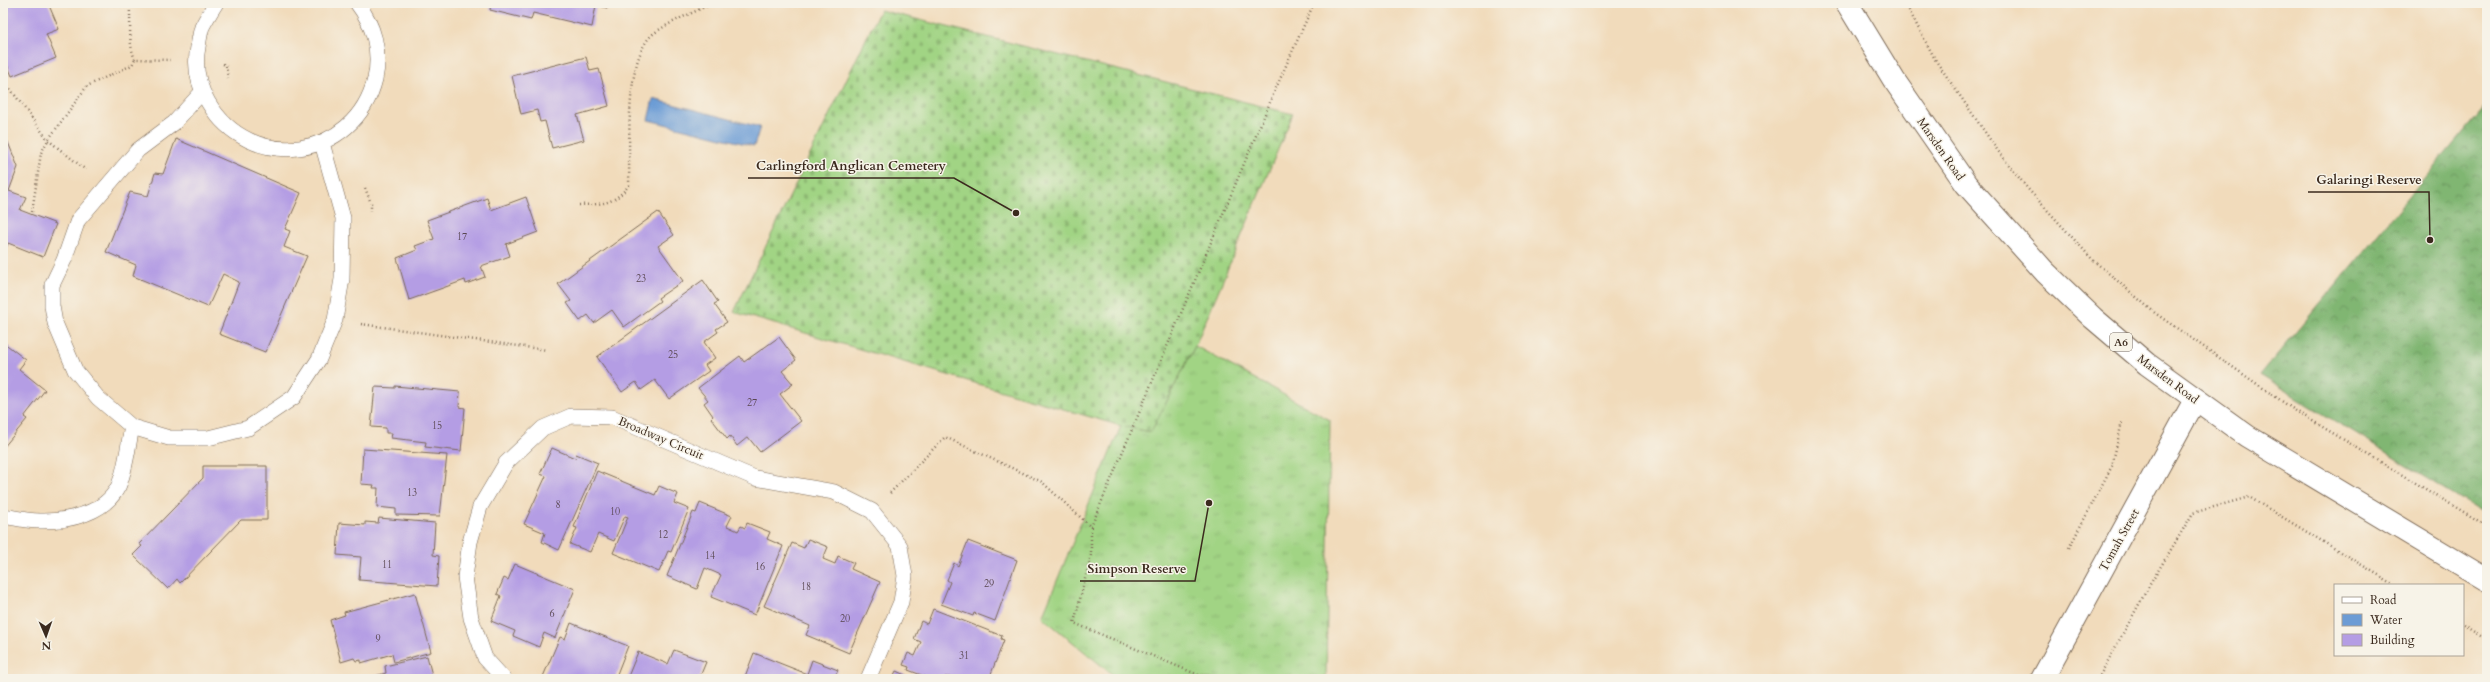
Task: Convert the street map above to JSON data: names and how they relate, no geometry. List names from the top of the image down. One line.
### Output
{"streets":{"main road":["Marsden Road","A6","Tomah Street"],"lane":["Broadway Circuit"]},"crossings":[["Marsden Road","Tomah Street"]],"places":["Carlingford Anglican Cemetery","Galaringi Reserve","Simpson Reserve"],"house_numbers":["17","23","25","27","15","13","8","10","12","14","11","16","29","18","6","20","9","31"],"legend":["Road","Water","Building"],"north":"bottom"}
